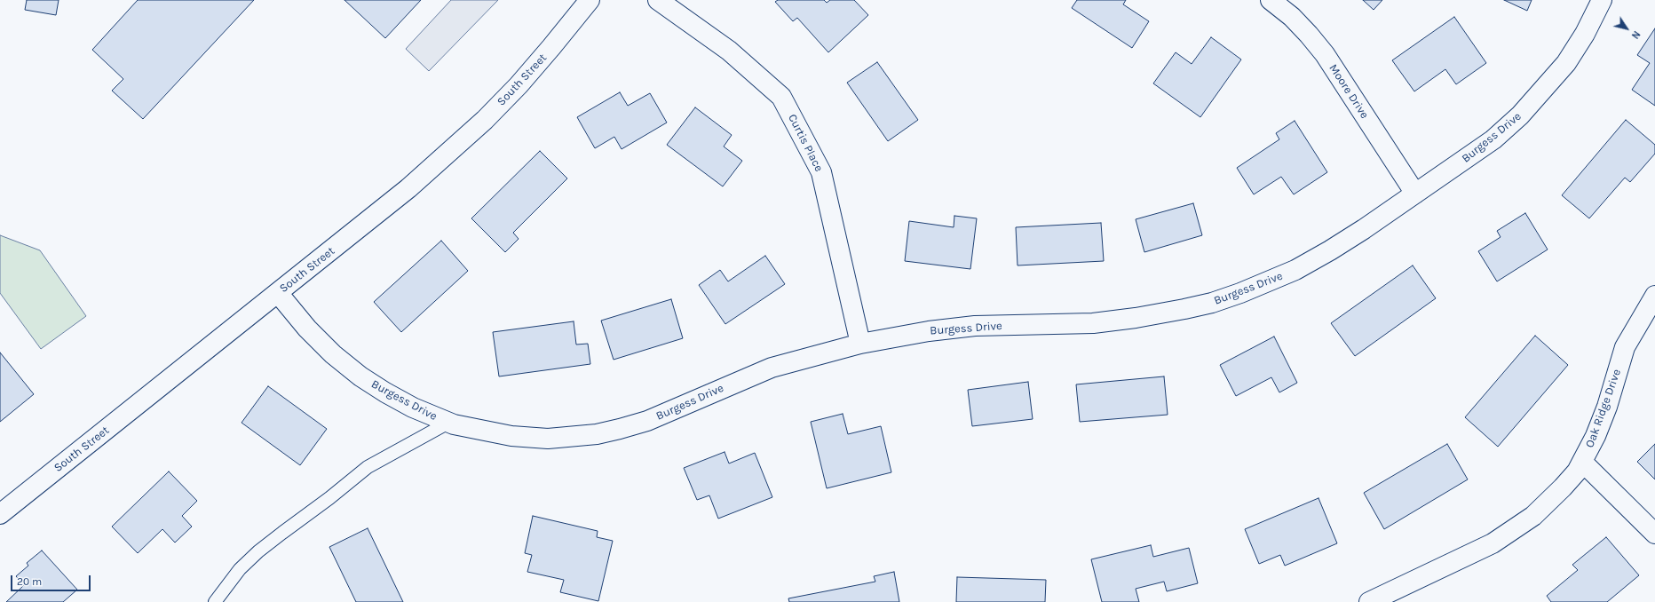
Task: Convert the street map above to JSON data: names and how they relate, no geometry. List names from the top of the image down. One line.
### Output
{"streets":{"street":["South Street","Moore Drive","Burgess Drive","Curtis Place","Oak Ridge Drive"]},"crossings":[["South Street","Burgess Drive"],["Moore Drive","Burgess Drive"],["Burgess Drive","Curtis Place"]],"scale_bar":"20 m","north":"bottom right"}
